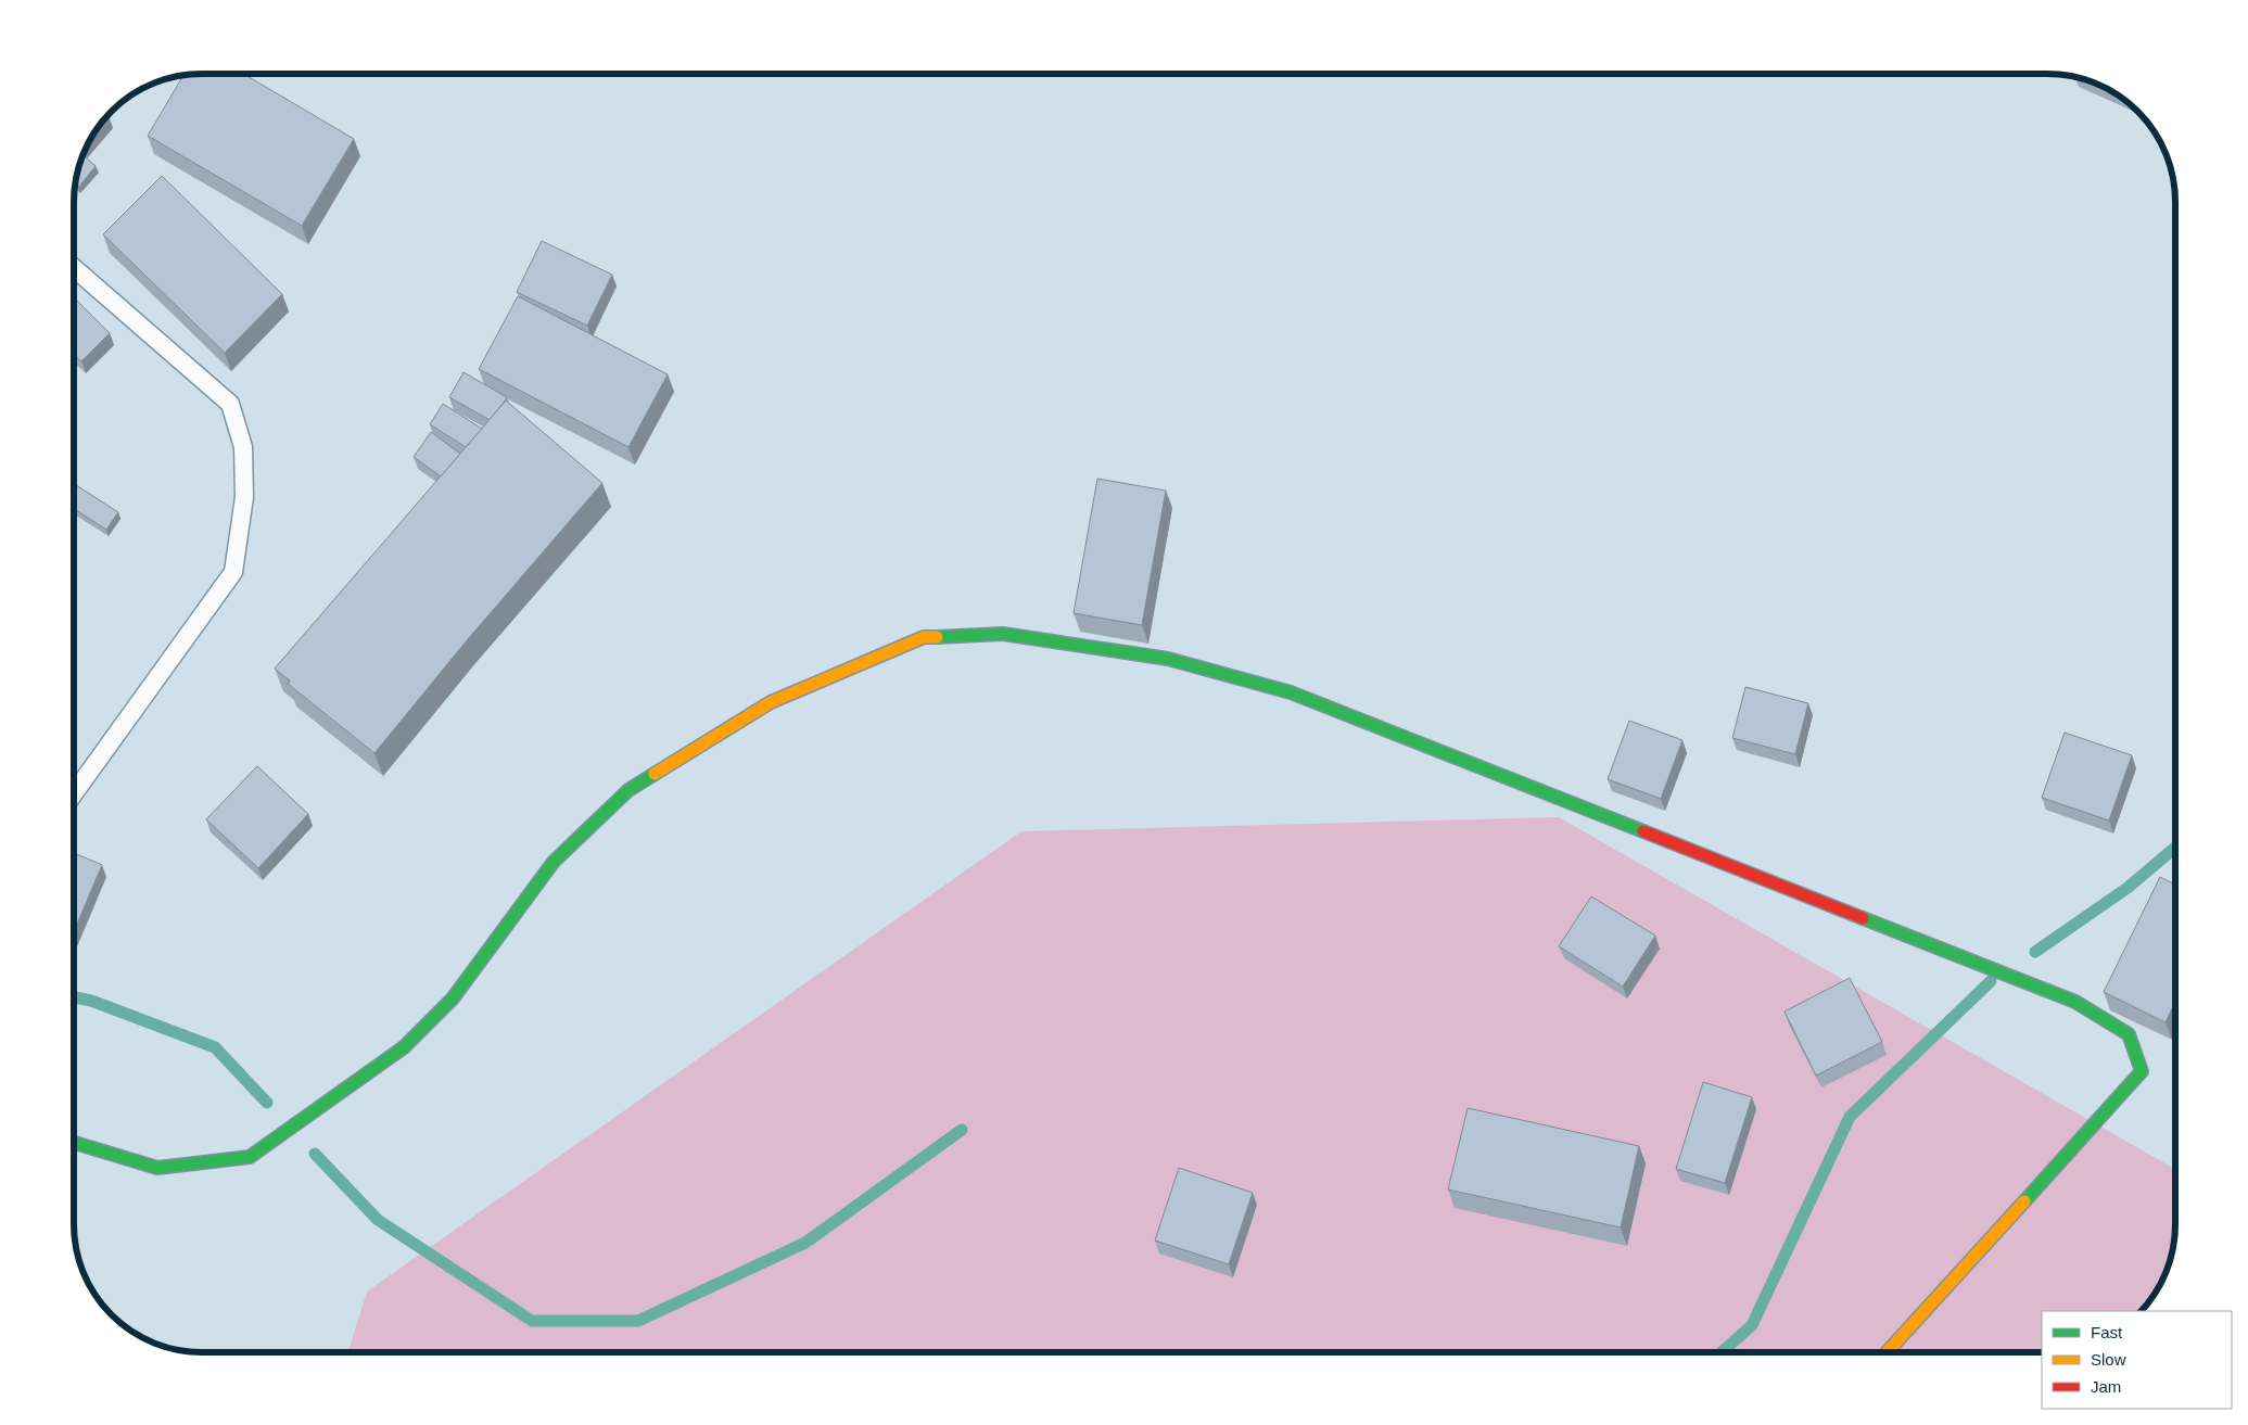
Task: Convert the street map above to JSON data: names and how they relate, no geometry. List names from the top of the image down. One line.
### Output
{"legend":["Fast","Slow","Jam"]}
